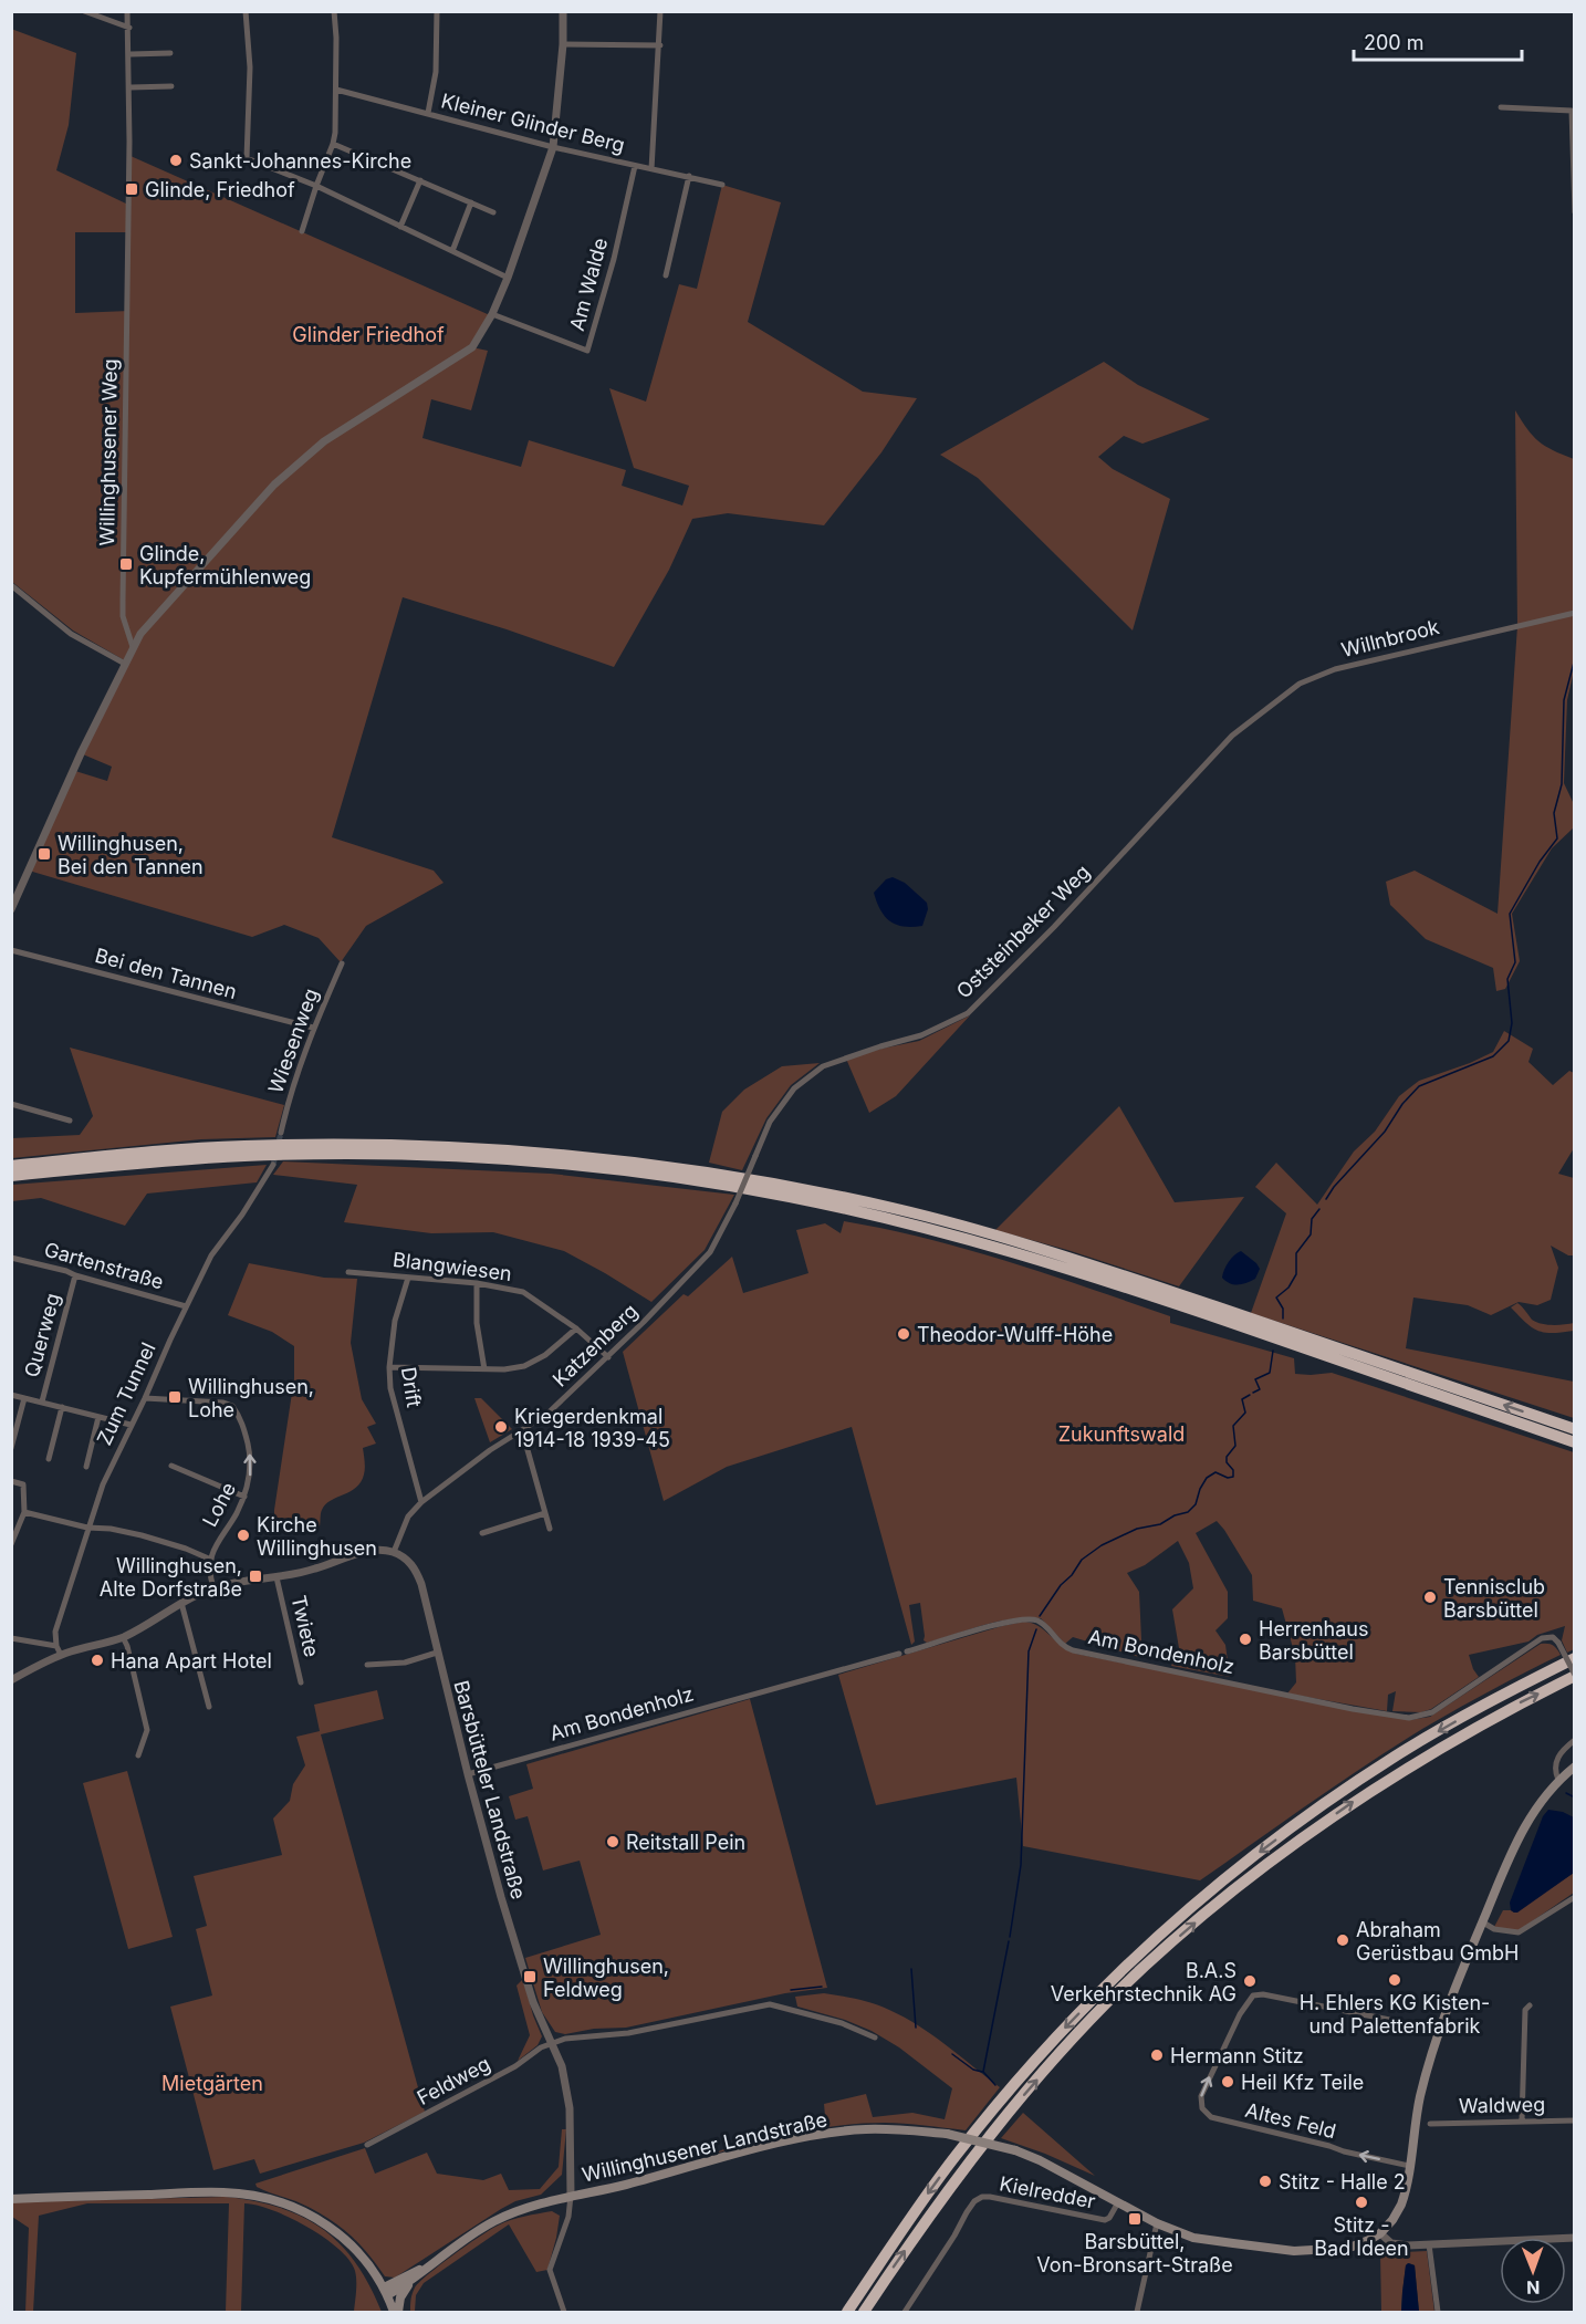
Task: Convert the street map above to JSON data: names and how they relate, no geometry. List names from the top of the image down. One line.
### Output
{"streets":{"main road":["Willinghusener Landstraße"],"street":["Kleiner Glinder Berg","Am Walde","Willinghusener Weg","Willnbrook","Oststeinbeker Weg","Bei den Tannen","Wiesenweg","Gartenstraße","Blangwiesen","Querweg","Katzenberg","Drift","Zum Tunnel","Lohe","Twiete","Am Bondenholz","Barsbütteler Landstraße","Feldweg","Waldweg","Altes Feld","Kielredder"]},"crossings":[["Kleiner Glinder Berg","Am Walde"],["Willnbrook","Oststeinbeker Weg"],["Oststeinbeker Weg","Katzenberg"],["Bei den Tannen","Wiesenweg"],["Gartenstraße","Querweg"],["Gartenstraße","Zum Tunnel"],["Blangwiesen","Katzenberg"],["Blangwiesen","Drift"],["Katzenberg","Drift"],["Katzenberg","Barsbütteler Landstraße"],["Zum Tunnel","Lohe"],["Am Bondenholz","Barsbütteler Landstraße"],["Barsbütteler Landstraße","Feldweg"],["Barsbütteler Landstraße","Willinghusener Landstraße"],["Willinghusener Landstraße","Kielredder"]],"parks":["Glinder Friedhof","Zukunftswald","Mietgärten"],"places":{"other":["Sankt-Johannes-Kirche","Theodor-Wulff-Höhe","Kriegerdenkmal 1914-18 1939-45","Kirche Willinghusen","Tennisclub Barsbüttel","Herrenhaus Barsbüttel","Hana Apart Hotel","Reitstall Pein","Abraham Gerüstbau GmbH","H. Ehlers KG Kisten- und Palettenfabrik","B.A.S Verkehrstechnik AG","Hermann Stitz","Heil Kfz Teile","Stitz - Halle 2","Stitz - Bad Ideen"],"transit":["Glinde, Friedhof","Glinde, Kupfermühlenweg","Willinghusen, Bei den Tannen","Willinghusen, Lohe","Willinghusen, Alte Dorfstraße","Willinghusen, Feldweg","Barsbüttel, Von-Bronsart-Straße"]},"scale_bar":"200 m","north":"bottom"}
